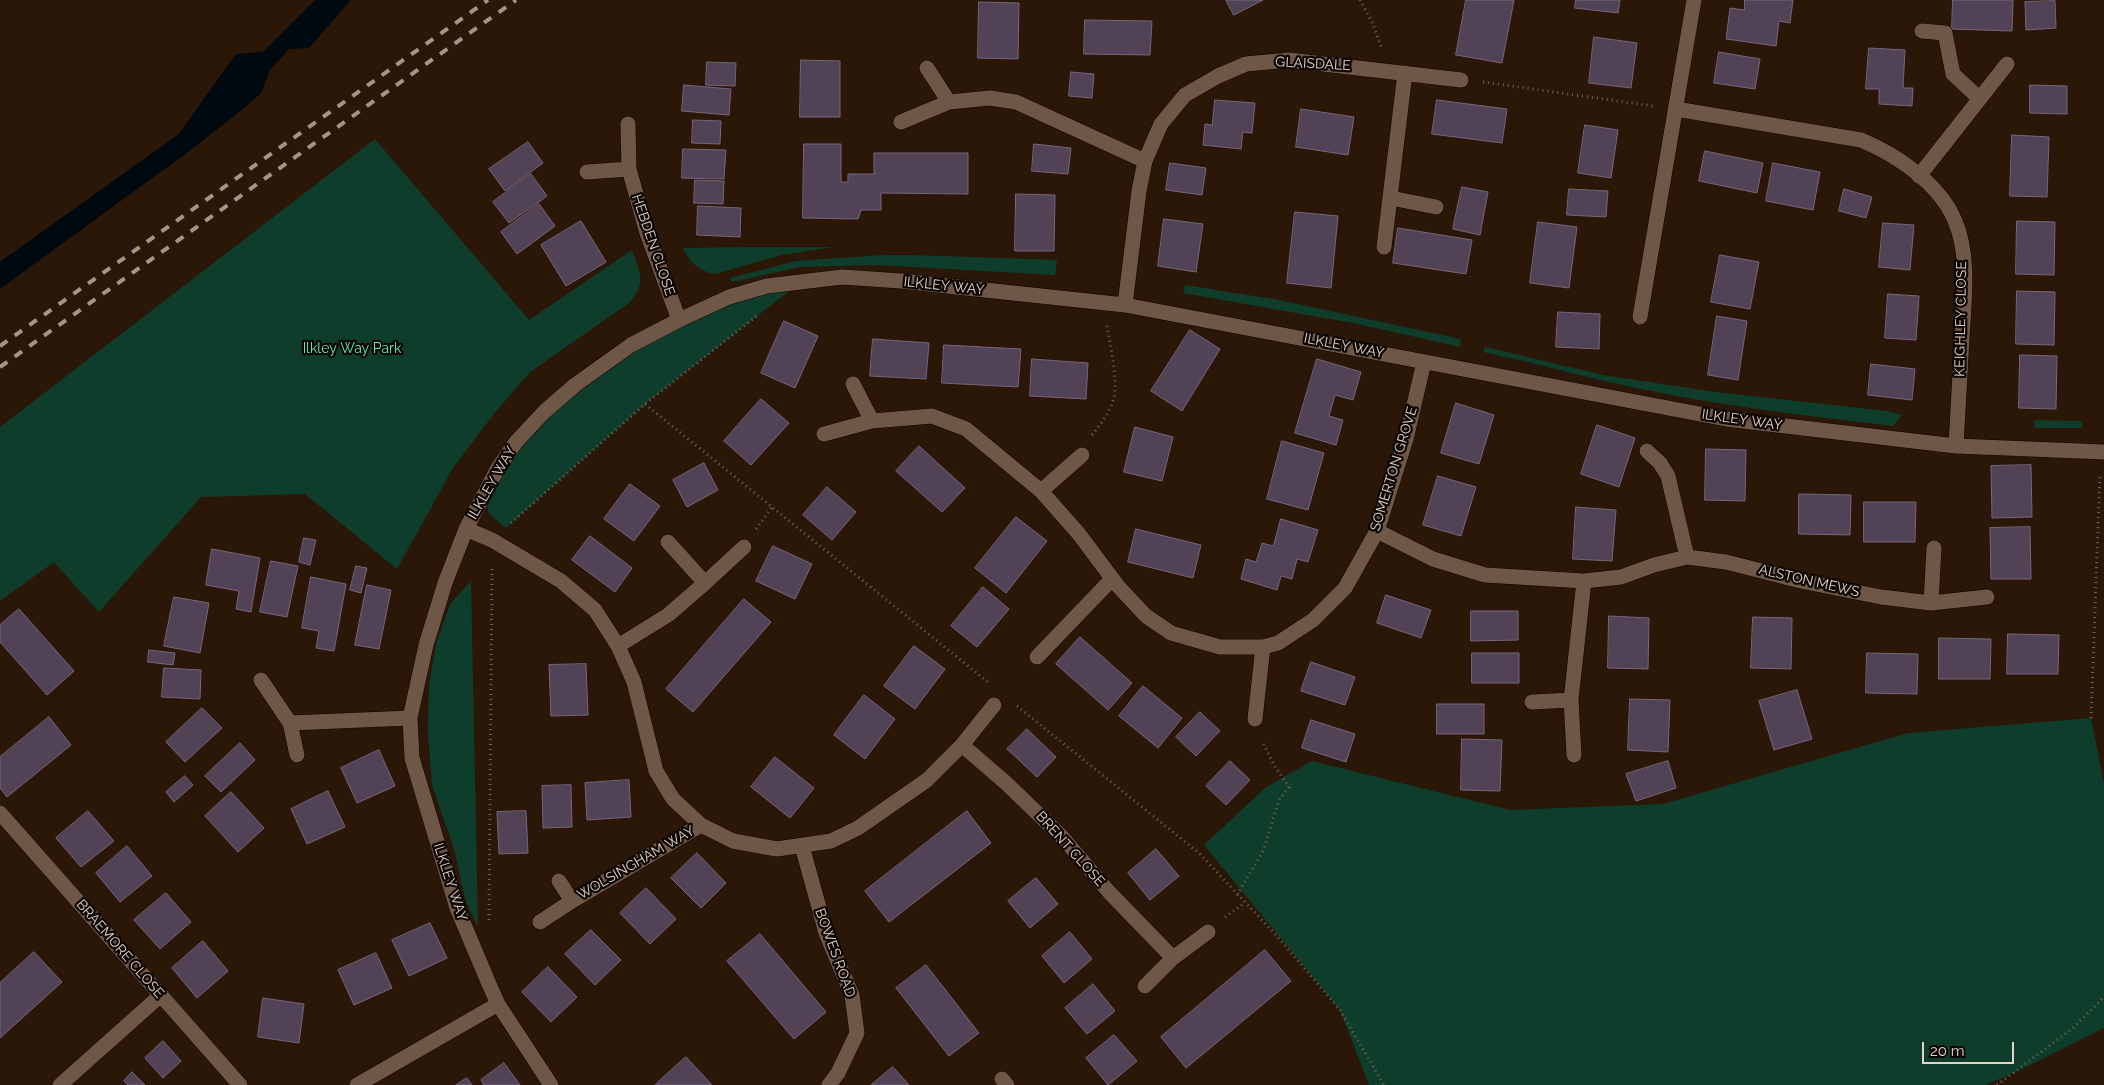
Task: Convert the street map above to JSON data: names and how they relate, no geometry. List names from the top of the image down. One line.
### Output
{"streets":{"street":["GLAISDALE","HEBDEN CLOSE","ILKLEY WAY","KEIGHLEY CLOSE","SOMERTON GROVE","ALSTON MEWS","BRENT CLOSE","WOLSINGHAM WAY","BRAEMORE CLOSE","BOWES ROAD"]},"crossings":[["GLAISDALE","ILKLEY WAY"],["HEBDEN CLOSE","ILKLEY WAY"],["ILKLEY WAY","KEIGHLEY CLOSE"],["ILKLEY WAY","SOMERTON GROVE"],["ILKLEY WAY","WOLSINGHAM WAY"],["SOMERTON GROVE","ALSTON MEWS"],["BRENT CLOSE","WOLSINGHAM WAY"],["WOLSINGHAM WAY","BOWES ROAD"]],"parks":["Ilkley Way Park"],"scale_bar":"20 m"}
